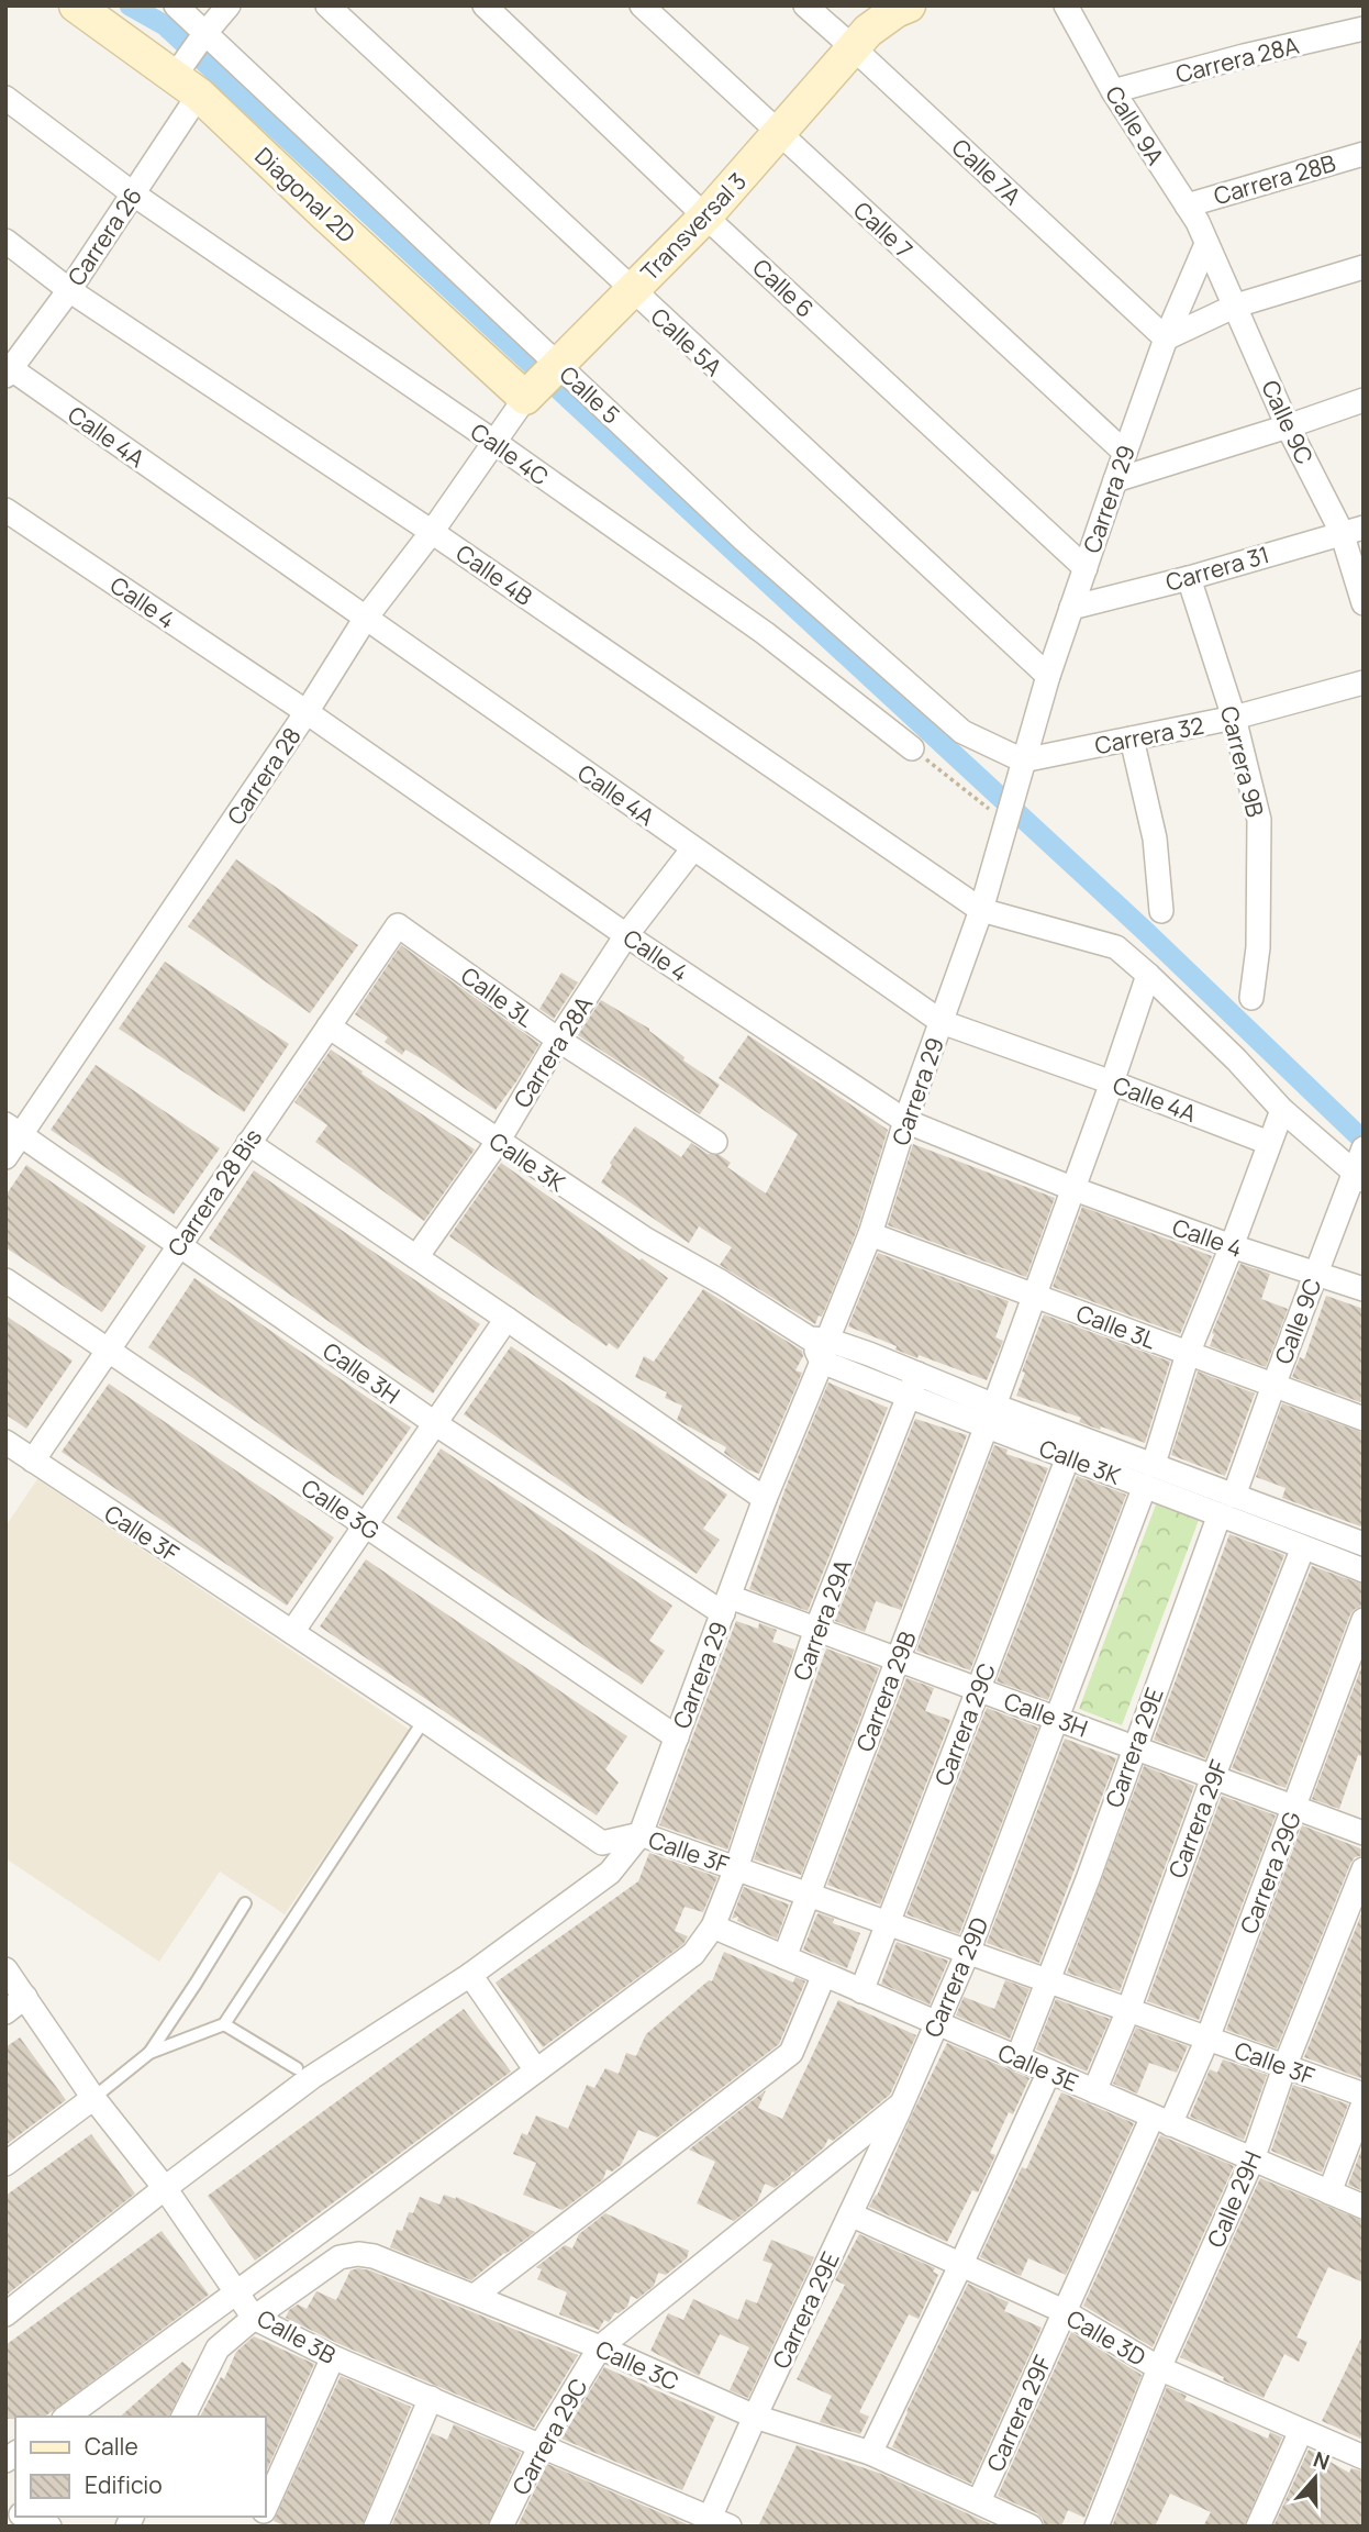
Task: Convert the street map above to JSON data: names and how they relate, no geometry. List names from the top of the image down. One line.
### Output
{"streets":{"street":["Carrera 28A","Calle 9A","Calle 7A","Carrera 28B","Diagonal 2D","Transversal 3","Calle 7","Carrera 26","Calle 6","Calle 5A","Calle 5","Calle 9C","Calle 4A","Calle 4C","Carrera 29","Carrera 31","Calle 4B","Calle 4","Carrera 32","Carrera 9B","Carrera 28","Calle 3L","Calle 3K","Carrera 28 Bis","Calle 3H","Calle 3G","Calle 3F","Carrera 29A","Carrera 29B","Carrera 29C","Carrera 29E","Carrera 29F","Carrera 29G","Carrera 29D","Calle 3E","Calle 29H","Calle 3B","Calle 3D","Calle 3C"]},"crossings":[["Carrera 28A","Calle 9A"],["Carrera 28A","Calle 4A"],["Carrera 28A","Calle 4"],["Carrera 28A","Calle 3L"],["Carrera 28A","Calle 3K"],["Calle 9A","Carrera 28B"],["Calle 9A","Calle 9C"],["Calle 9A","Carrera 29"],["Calle 7A","Transversal 3"],["Calle 7A","Carrera 29"],["Diagonal 2D","Transversal 3"],["Diagonal 2D","Carrera 26"],["Diagonal 2D","Calle 5"],["Diagonal 2D","Carrera 28"],["Transversal 3","Calle 7"],["Transversal 3","Calle 6"],["Transversal 3","Calle 5A"],["Transversal 3","Calle 5"],["Transversal 3","Carrera 28"],["Calle 7","Carrera 29"],["Carrera 26","Calle 5"],["Carrera 26","Calle 4A"],["Carrera 26","Calle 4C"],["Carrera 26","Calle 4B"],["Calle 6","Carrera 29"],["Calle 5A","Carrera 29"],["Calle 5","Carrera 29"],["Calle 5","Carrera 32"],["Calle 5","Carrera 28"],["Calle 9C","Carrera 29"],["Calle 9C","Carrera 31"],["Calle 9C","Calle 4"],["Calle 9C","Calle 3L"],["Calle 9C","Calle 3K"],["Calle 9C","Carrera 29E"],["Calle 4A","Carrera 29"],["Calle 4A","Carrera 28"],["Calle 4A","Carrera 29B"],["Calle 4A","Carrera 29D"],["Calle 4C","Carrera 28"],["Carrera 29","Carrera 31"],["Carrera 29","Calle 4B"],["Carrera 29","Calle 4"],["Carrera 29","Carrera 32"],["Carrera 29","Calle 3L"],["Carrera 29","Calle 3K"],["Carrera 29","Calle 3H"],["Carrera 29","Calle 3G"],["Carrera 29","Calle 3F"],["Carrera 29","Calle 3B"],["Carrera 31","Carrera 9B"],["Calle 4B","Carrera 28"],["Calle 4","Carrera 28"],["Calle 4","Carrera 29B"],["Calle 4","Carrera 29D"],["Carrera 32","Carrera 9B"],["Carrera 28","Calle 3H"],["Calle 3L","Carrera 28 Bis"],["Calle 3L","Carrera 29B"],["Calle 3L","Carrera 29D"],["Calle 3K","Carrera 28 Bis"],["Calle 3K","Carrera 29A"],["Calle 3K","Carrera 29B"],["Calle 3K","Carrera 29C"],["Calle 3K","Carrera 29E"],["Calle 3K","Carrera 29F"],["Calle 3K","Carrera 29D"],["Carrera 28 Bis","Calle 3H"],["Carrera 28 Bis","Calle 3G"],["Carrera 28 Bis","Calle 3F"],["Calle 3H","Carrera 29A"],["Calle 3H","Carrera 29B"],["Calle 3H","Carrera 29C"],["Calle 3H","Carrera 29E"],["Calle 3H","Carrera 29F"],["Calle 3H","Carrera 29G"],["Calle 3H","Carrera 29D"],["Calle 3F","Carrera 29A"],["Calle 3F","Carrera 29B"],["Calle 3F","Carrera 29C"],["Calle 3F","Carrera 29E"],["Calle 3F","Carrera 29F"],["Calle 3F","Carrera 29G"],["Calle 3F","Carrera 29D"],["Calle 3F","Calle 29H"],["Carrera 29A","Calle 3E"],["Carrera 29A","Calle 3B"],["Carrera 29B","Calle 3E"],["Carrera 29C","Carrera 29D"],["Carrera 29C","Calle 3E"],["Carrera 29C","Calle 3B"],["Carrera 29C","Calle 3C"],["Carrera 29E","Carrera 29D"],["Carrera 29E","Calle 3E"],["Carrera 29E","Calle 3B"],["Carrera 29E","Calle 3D"],["Carrera 29E","Calle 3C"],["Carrera 29F","Carrera 29G"],["Carrera 29F","Calle 3E"],["Carrera 29F","Calle 3D"],["Carrera 29F","Calle 3C"],["Carrera 29G","Calle 3E"],["Carrera 29D","Calle 3E"],["Carrera 29D","Calle 3C"],["Calle 3E","Calle 29H"],["Calle 29H","Calle 3D"],["Calle 3B","Calle 3C"]],"legend":["Calle","Edificio"],"north":"top"}
